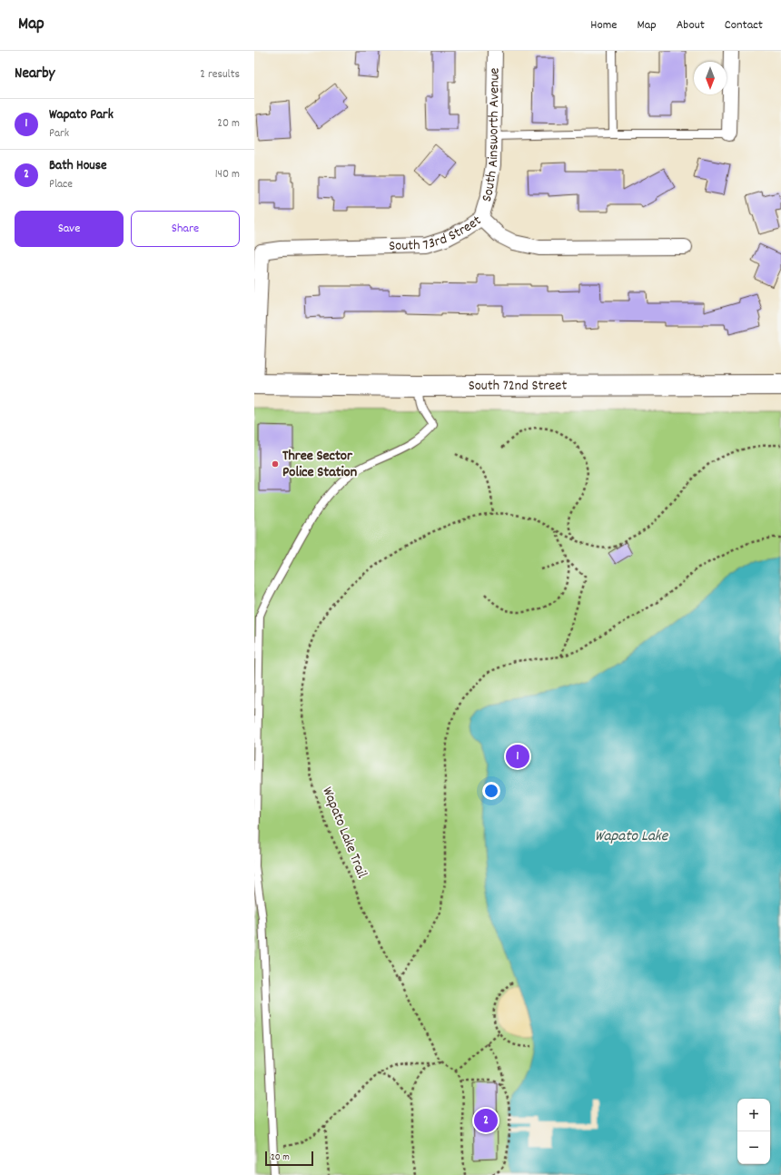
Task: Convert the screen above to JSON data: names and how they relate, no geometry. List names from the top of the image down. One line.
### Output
{"streets":{"main road":["South 72nd Street"],"street":["South Ainsworth Avenue","South 73rd Street"],"path":["Wapato Lake Trail"]},"crossings":[["South Ainsworth Avenue","South 73rd Street"]],"water":["Wapato Lake"],"places":["Three Sector Police Station"],"scale_bar":"20 m","north":"bottom","page":{"header":"Map","nav":["Home","Map","About","Contact"],"heading":["Nearby","2 results"],"list":[{"mark":"1","name":"Wapato Park","note":"Park","value":"20 m"},{"mark":"2","name":"Bath House","note":"Place","value":"140 m"}],"buttons":["Save","Share"],"pins":["1","2"],"map_buttons":["+","−"],"scale":"20 m"}}
